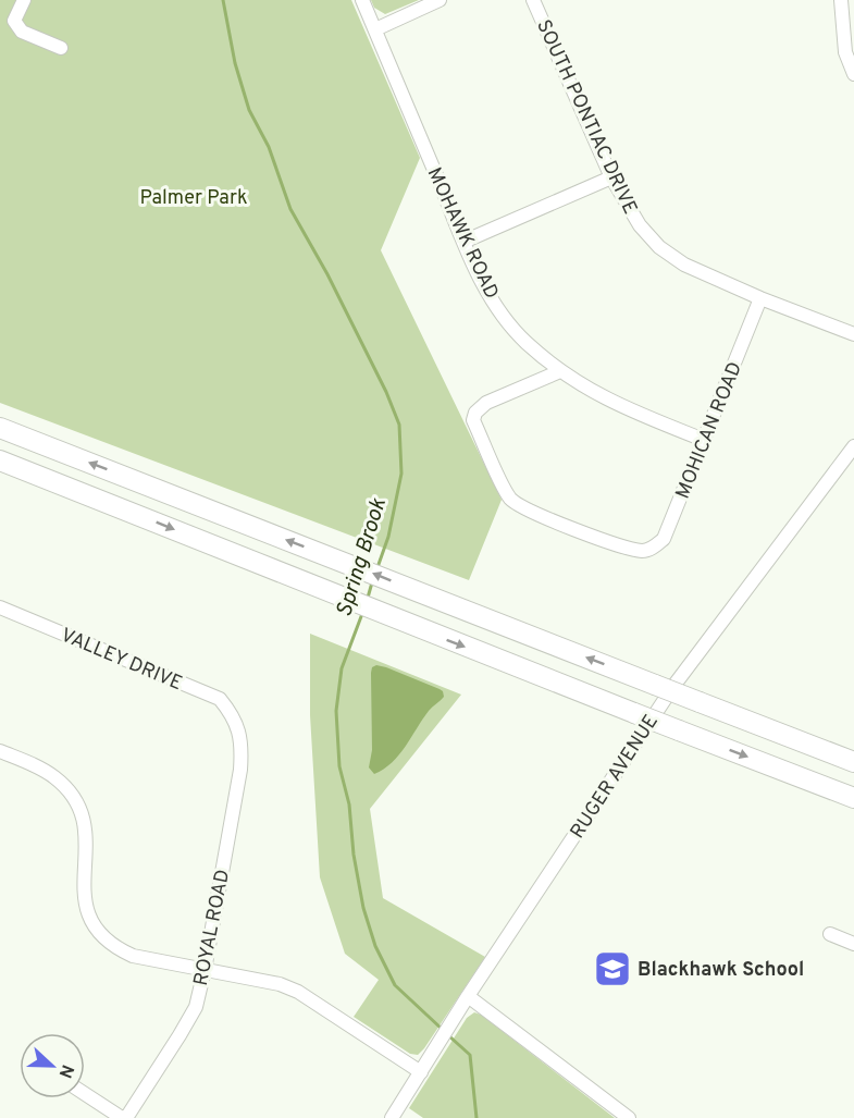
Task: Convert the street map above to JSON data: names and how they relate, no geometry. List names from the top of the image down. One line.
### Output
{"streets":{"street":["SOUTH PONTIAC DRIVE","MOHAWK ROAD","MOHICAN ROAD","VALLEY DRIVE","RUGER AVENUE","ROYAL ROAD"]},"crossings":[["SOUTH PONTIAC DRIVE","MOHICAN ROAD"],["MOHAWK ROAD","MOHICAN ROAD"],["VALLEY DRIVE","ROYAL ROAD"]],"water":["Spring Brook"],"parks":["Palmer Park"],"places":{"school or university":["Blackhawk School"]},"north":"right"}
